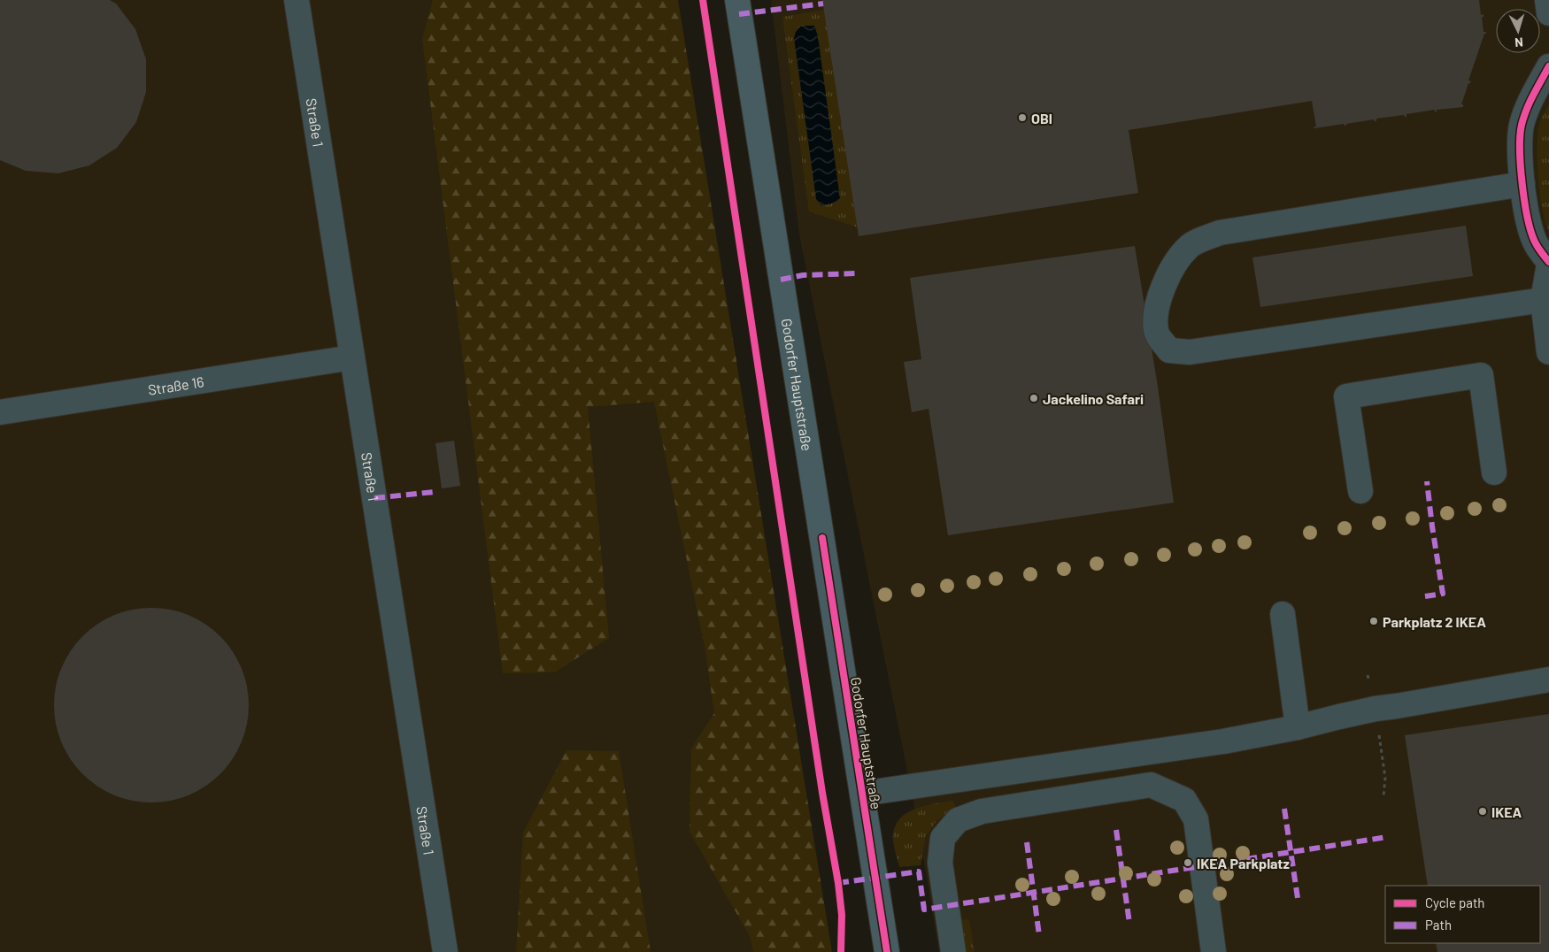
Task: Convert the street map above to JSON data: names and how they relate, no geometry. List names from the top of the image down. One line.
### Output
{"streets":{"main road":["Godorfer Hauptstraße"],"street":["Straße 1","Straße 16"]},"crossings":[["Straße 1","Straße 16"]],"places":["OBI","Jackelino Safari","Parkplatz 2 IKEA","IKEA","IKEA Parkplatz"],"legend":["Cycle path","Path"],"north":"bottom"}
